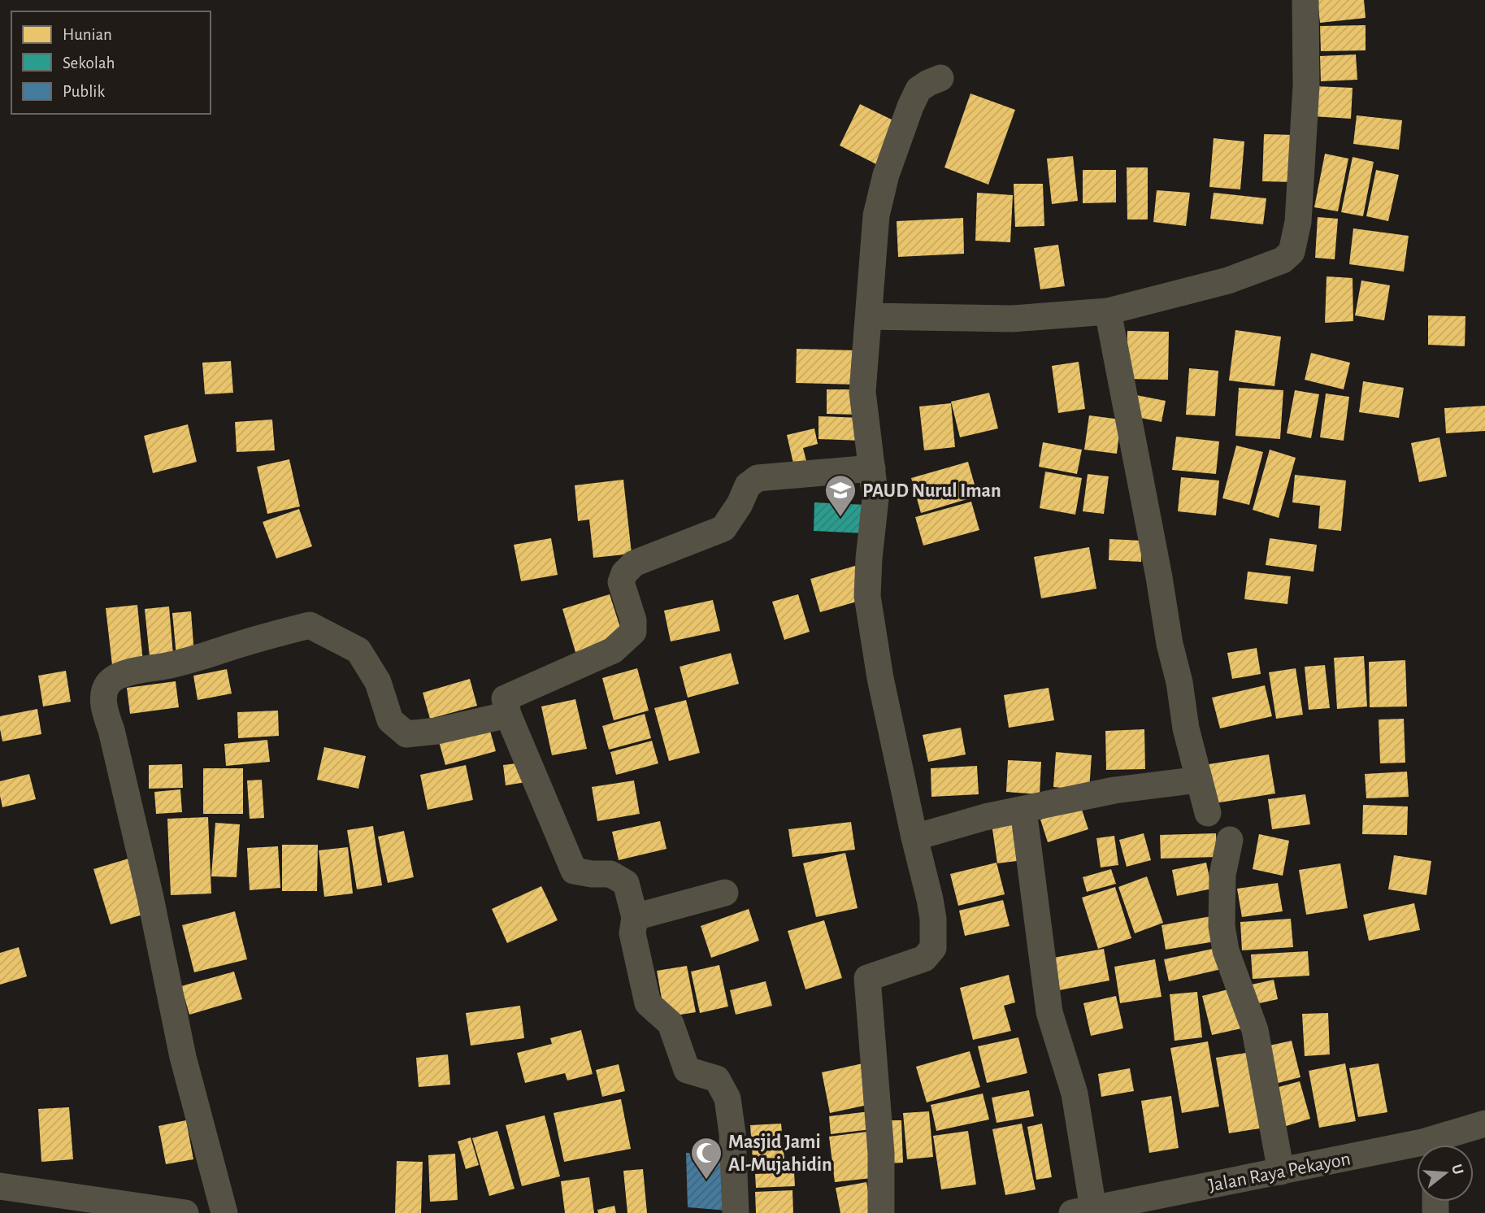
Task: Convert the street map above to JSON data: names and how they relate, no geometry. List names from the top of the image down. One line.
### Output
{"streets":{"street":["Jalan Raya Pekayon"]},"places":{"school or university":["PAUD Nurul Iman"],"mosque":["Masjid Jami Al-Mujahidin"]},"legend":["Hunian","Sekolah","Publik"],"north":"right"}
